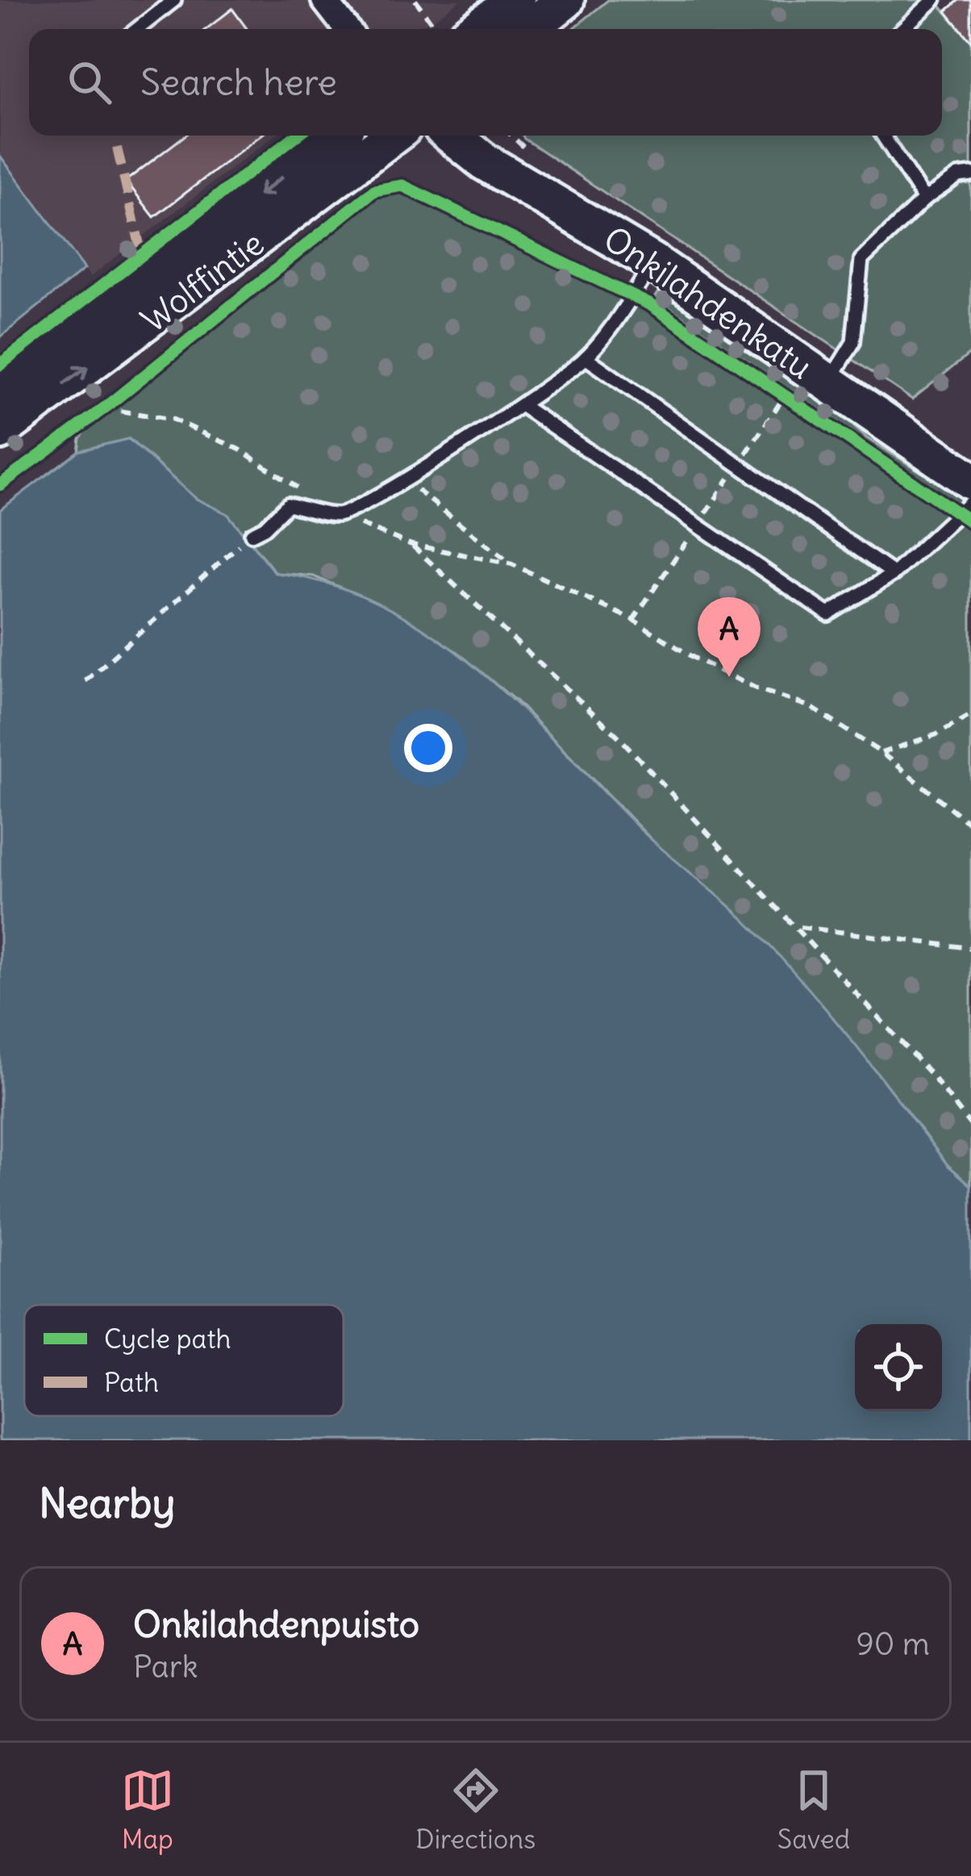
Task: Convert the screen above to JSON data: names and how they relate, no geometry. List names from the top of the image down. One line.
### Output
{"streets":{"main road":["Wolffintie","Onkilahdenkatu"]},"legend":["Cycle path","Path"],"page":{"search":"Search here","pins":"A","heading":"Nearby","list":[{"mark":"A","name":"Onkilahdenpuisto","note":"Park","value":"90 m"}],"nav":["Map","Directions","Saved"]}}
